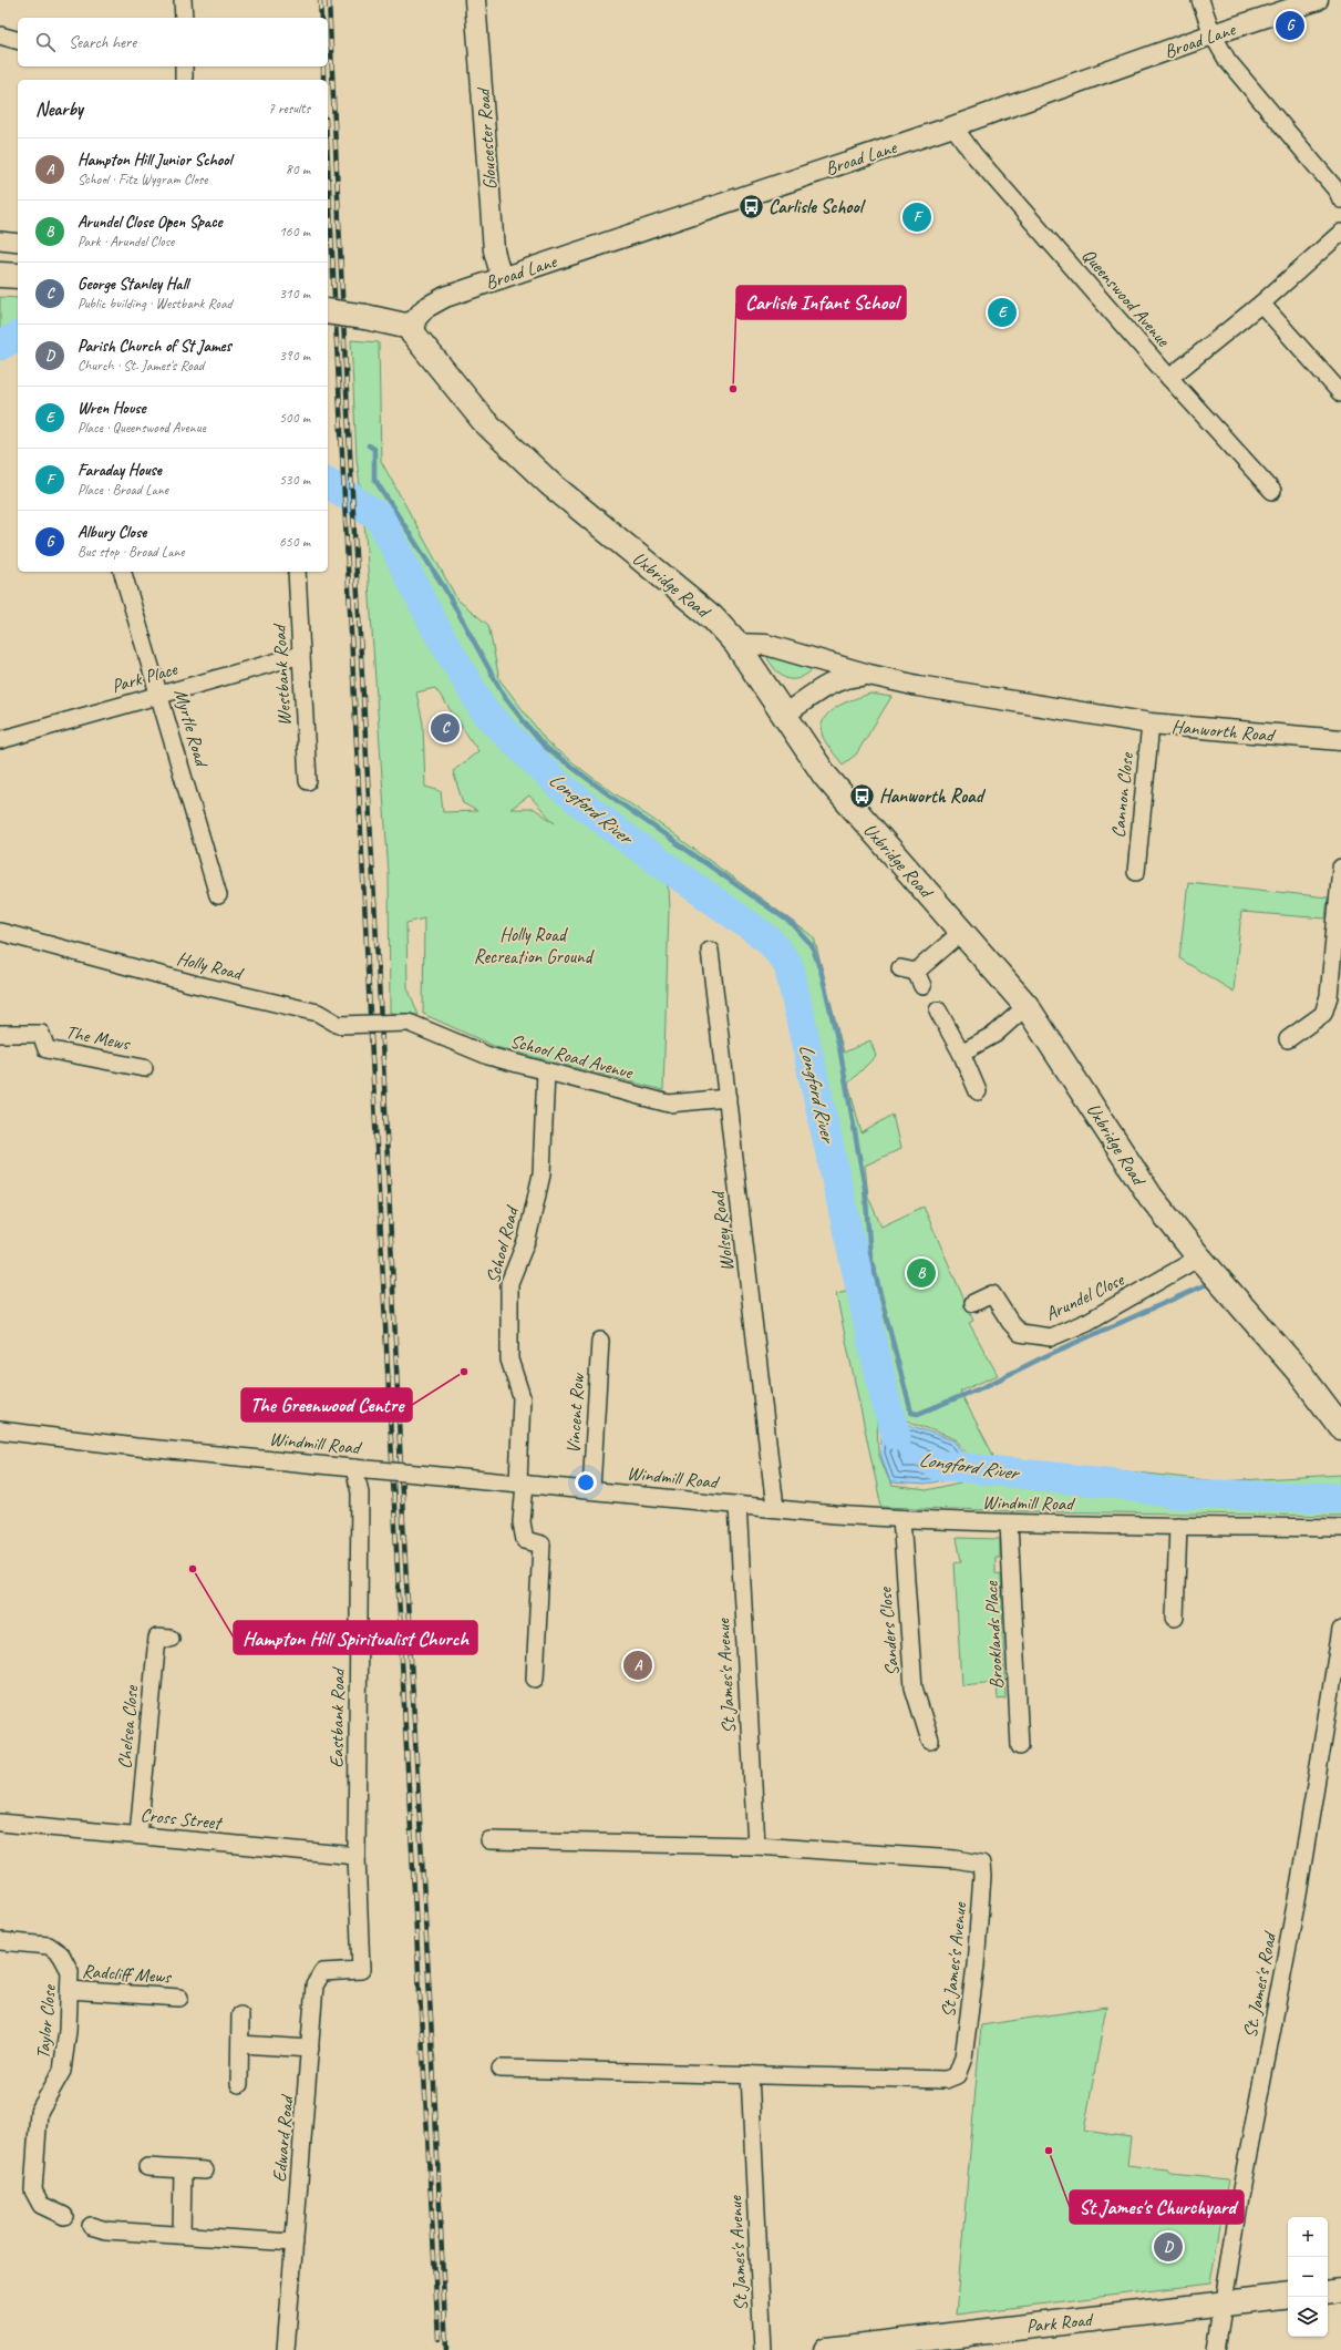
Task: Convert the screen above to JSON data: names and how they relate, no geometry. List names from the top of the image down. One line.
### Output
{"streets":{"main road":["Uxbridge Road","Park Road"],"street":["Broad Lane","Gloucester Road","Queenswood Avenue","Westbank Road","Park Place","Myrtle Road","Hanworth Road","Cannon Close","Holly Road","The Mews","School Road Avenue","Wolsey Road","School Road","Arundel Close","Vincent Row","Windmill Road","Sanders Close","Brooklands Place","St James's Avenue","Eastbank Road","Chelsea Close","Cross Street","Radcliff Mews","St. James's Road","Taylor Close","Edward Road"]},"crossings":[["Broad Lane","Gloucester Road"],["Broad Lane","Queenswood Avenue"],["Broad Lane","Uxbridge Road"],["Uxbridge Road","Hanworth Road"],["Uxbridge Road","Arundel Close"],["Westbank Road","Park Place"],["Park Place","Myrtle Road"],["Hanworth Road","Cannon Close"],["Holly Road","School Road Avenue"],["School Road Avenue","Wolsey Road"],["School Road Avenue","School Road"],["Wolsey Road","Windmill Road"],["School Road","Windmill Road"],["Vincent Row","Windmill Road"],["Windmill Road","Sanders Close"],["Windmill Road","Brooklands Place"],["Windmill Road","St James's Avenue"],["Windmill Road","Eastbank Road"],["Eastbank Road","Cross Street"],["Eastbank Road","Edward Road"],["Chelsea Close","Cross Street"],["Radcliff Mews","Taylor Close"],["St. James's Road","Park Road"]],"water":["Longford River"],"parks":["Holly Road Recreation Ground"],"places":{"bus stop":["Carlisle School","Hanworth Road"],"other":["Carlisle Infant School","The Greenwood Centre","Hampton Hill Spiritualist Church","St James's Churchyard"]},"page":{"pins":["G","F","E","C","B","A","D"],"search":"Search here","heading":["Nearby","7 results"],"list":[{"mark":"A","name":"Hampton Hill Junior School","note":"School · Fitz Wygram Close","value":"80 m"},{"mark":"B","name":"Arundel Close Open Space","note":"Park · Arundel Close","value":"160 m"},{"mark":"C","name":"George Stanley Hall","note":"Public building · Westbank Road","value":"310 m"},{"mark":"D","name":"Parish Church of St James","note":"Church · St. James's Road","value":"390 m"},{"mark":"E","name":"Wren House","note":"Place · Queenswood Avenue","value":"500 m"},{"mark":"F","name":"Faraday House","note":"Place · Broad Lane","value":"530 m"},{"mark":"G","name":"Albury Close","note":"Bus stop · Broad Lane","value":"650 m"}],"map_buttons":["+","−"]}}
